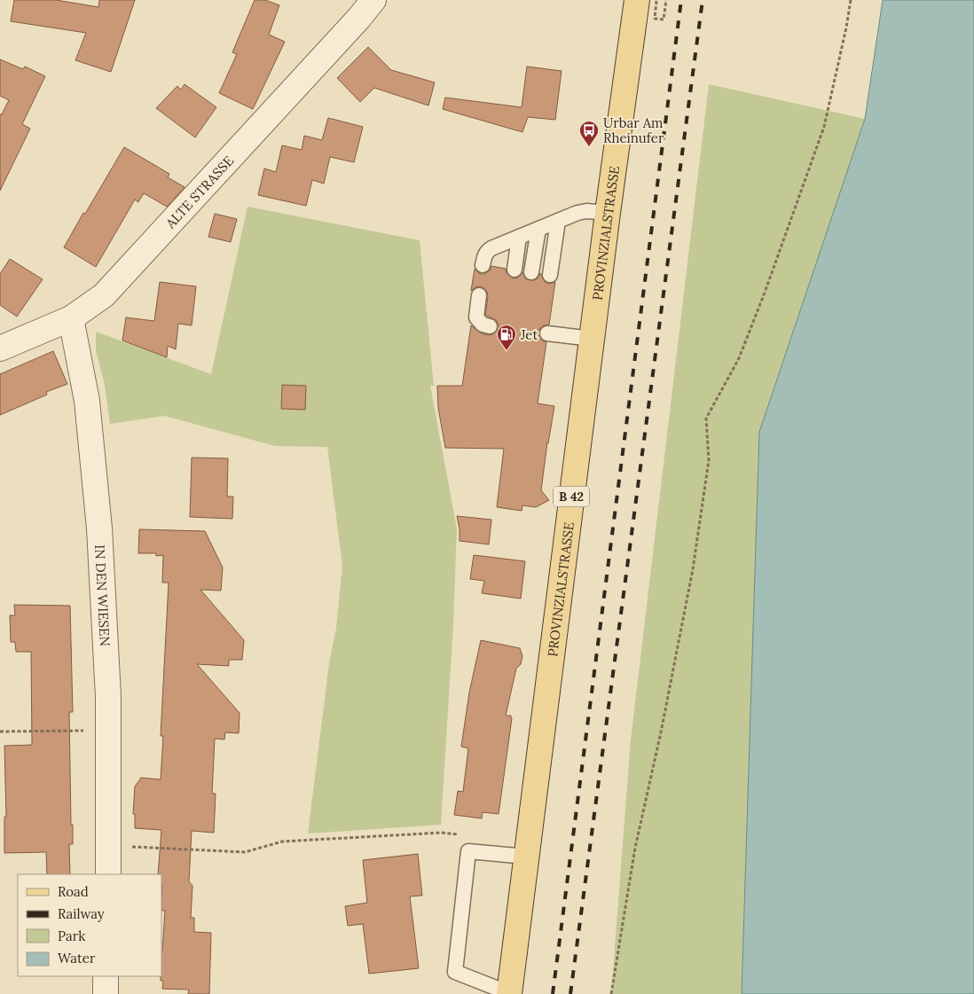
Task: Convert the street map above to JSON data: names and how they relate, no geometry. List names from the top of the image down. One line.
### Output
{"streets":{"main road":["PROVINZIALSTRASSE","B 42"],"street":["ALTE STRASSE","IN DEN WIESEN"]},"crossings":[["ALTE STRASSE","IN DEN WIESEN"]],"places":{"bus stop":["Urbar Am Rheinufer"],"fuel station":["Jet"]},"legend":["Road","Railway","Park","Water"]}
